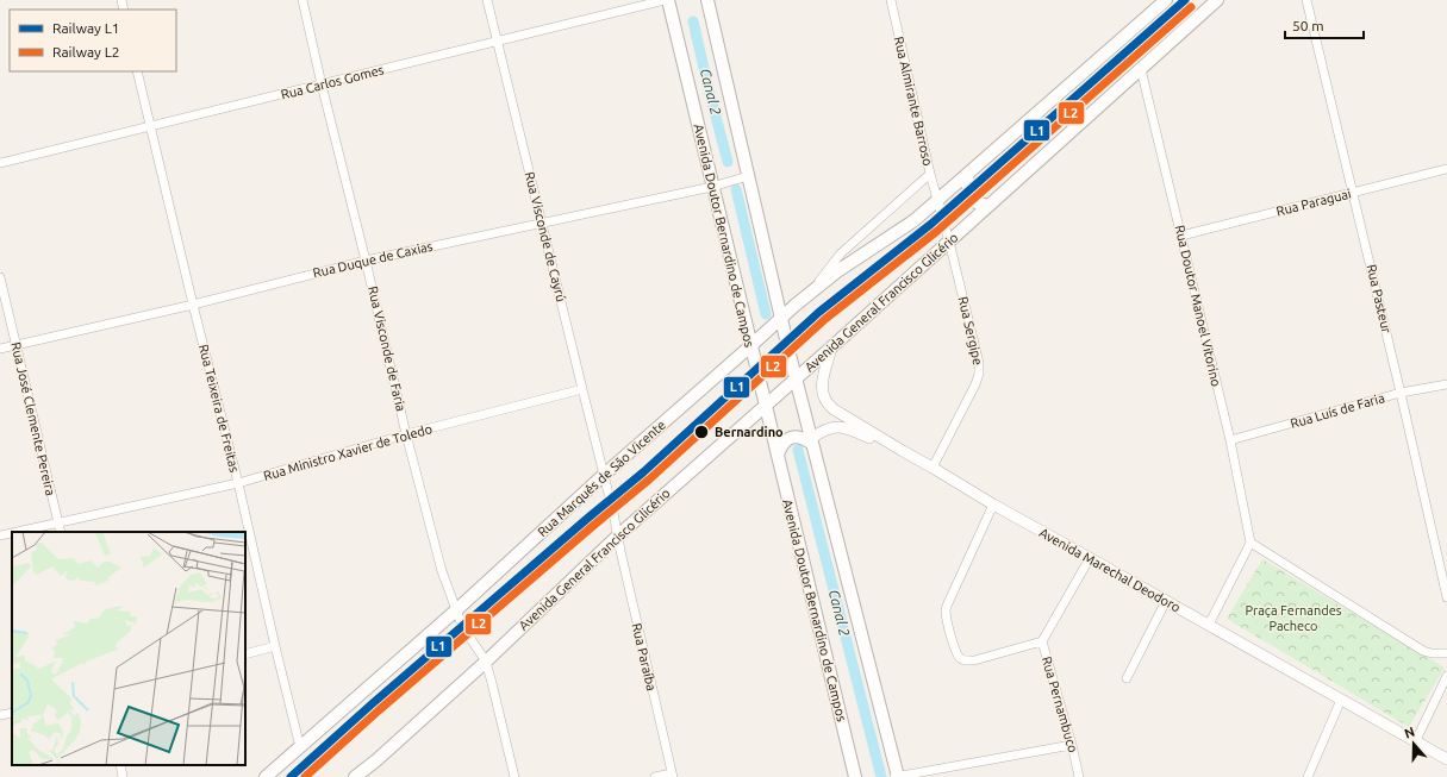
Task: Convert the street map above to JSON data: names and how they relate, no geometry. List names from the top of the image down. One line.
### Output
{"streets":{"main road":["Avenida Doutor Bernardino de Campos","Avenida General Francisco Glicério","Rua Marquês de São Vicente"],"street":["Rua Carlos Gomes","Rua Almirante Barroso","Rua Paraguai","Rua Visconde de Cayrú","Rua Duque de Caxias","Rua Pasteur","Rua Doutor Manoel Vitorino","Rua Sergipe","Rua Visconde de Faria","Rua Teixeira de Freitas","Rua Luís de Faria","Rua José Clemente Pereira","Rua Ministro Xavier de Toledo","Avenida Marechal Deodoro","Rua Paraíba","Rua Pernambuco"]},"crossings":[["Rua Carlos Gomes","Avenida Doutor Bernardino de Campos"],["Rua Carlos Gomes","Rua Visconde de Cayrú"],["Rua Carlos Gomes","Rua Visconde de Faria"],["Rua Carlos Gomes","Rua Teixeira de Freitas"],["Rua Almirante Barroso","Avenida General Francisco Glicério"],["Rua Almirante Barroso","Rua Sergipe"],["Rua Almirante Barroso","Rua Marquês de São Vicente"],["Rua Paraguai","Rua Pasteur"],["Rua Paraguai","Rua Doutor Manoel Vitorino"],["Avenida Doutor Bernardino de Campos","Rua Duque de Caxias"],["Avenida Doutor Bernardino de Campos","Avenida General Francisco Glicério"],["Avenida Doutor Bernardino de Campos","Rua Marquês de São Vicente"],["Rua Visconde de Cayrú","Rua Duque de Caxias"],["Rua Visconde de Cayrú","Rua Ministro Xavier de Toledo"],["Rua Visconde de Cayrú","Rua Marquês de São Vicente"],["Rua Visconde de Cayrú","Rua Paraíba"],["Rua Duque de Caxias","Rua Visconde de Faria"],["Rua Duque de Caxias","Rua Teixeira de Freitas"],["Rua Duque de Caxias","Rua José Clemente Pereira"],["Rua Pasteur","Rua Luís de Faria"],["Avenida General Francisco Glicério","Rua Doutor Manoel Vitorino"],["Avenida General Francisco Glicério","Rua Sergipe"],["Avenida General Francisco Glicério","Rua Visconde de Faria"],["Avenida General Francisco Glicério","Avenida Marechal Deodoro"],["Avenida General Francisco Glicério","Rua Paraíba"],["Rua Doutor Manoel Vitorino","Rua Luís de Faria"],["Rua Sergipe","Avenida Marechal Deodoro"],["Rua Visconde de Faria","Rua Ministro Xavier de Toledo"],["Rua Visconde de Faria","Rua Marquês de São Vicente"],["Rua Teixeira de Freitas","Rua Ministro Xavier de Toledo"],["Rua Teixeira de Freitas","Rua Marquês de São Vicente"],["Rua José Clemente Pereira","Rua Ministro Xavier de Toledo"],["Rua Marquês de São Vicente","Rua Paraíba"],["Avenida Marechal Deodoro","Rua Pernambuco"]],"water":["Canal 2"],"parks":["Praça Fernandes Pacheco"],"places":["Bernardino"],"lines":["rail line L1","rail line L2"],"legend":["Railway L1","Railway L2"],"scale_bar":"50 m","north":"top"}
